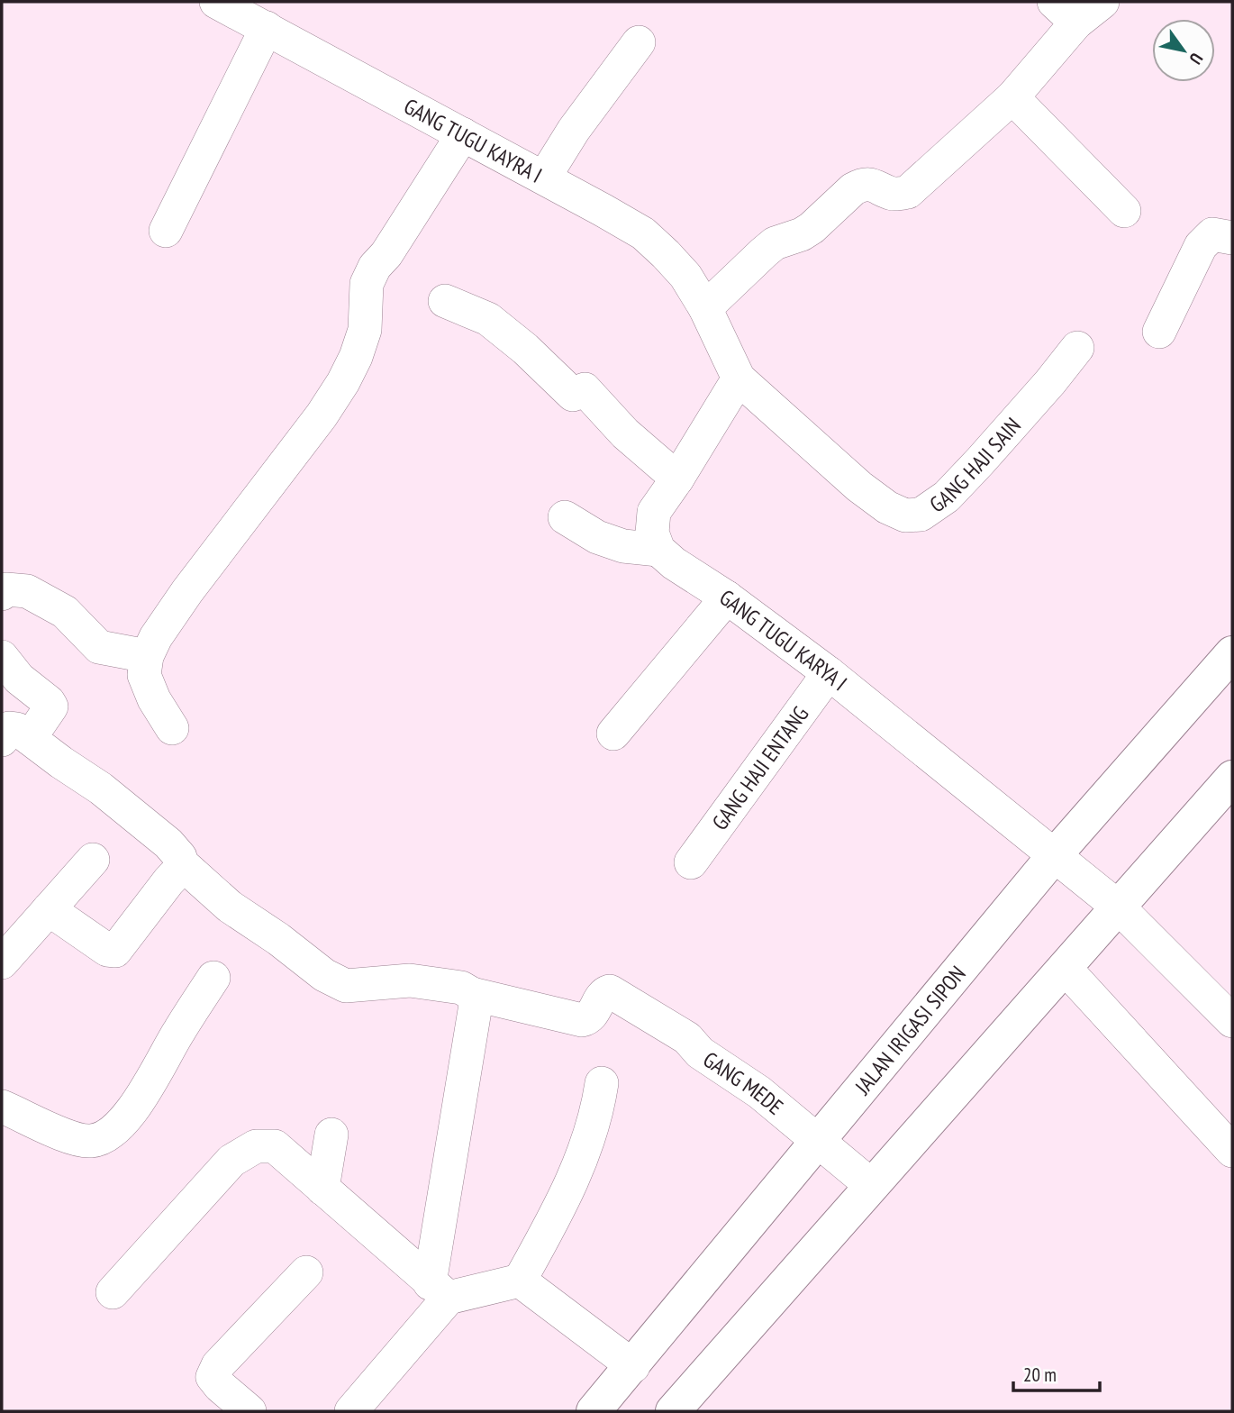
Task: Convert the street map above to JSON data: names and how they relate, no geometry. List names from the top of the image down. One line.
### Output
{"streets":{"street":["GANG TUGU KAYRA I","GANG HAJI SAIN","GANG TUGU KARYA I","GANG HAJI ENTANG","JALAN IRIGASI SIPON","GANG MEDE"]},"crossings":[["GANG TUGU KARYA I","GANG HAJI ENTANG"],["GANG TUGU KARYA I","JALAN IRIGASI SIPON"],["JALAN IRIGASI SIPON","GANG MEDE"]],"scale_bar":"20 m","north":"bottom right"}
